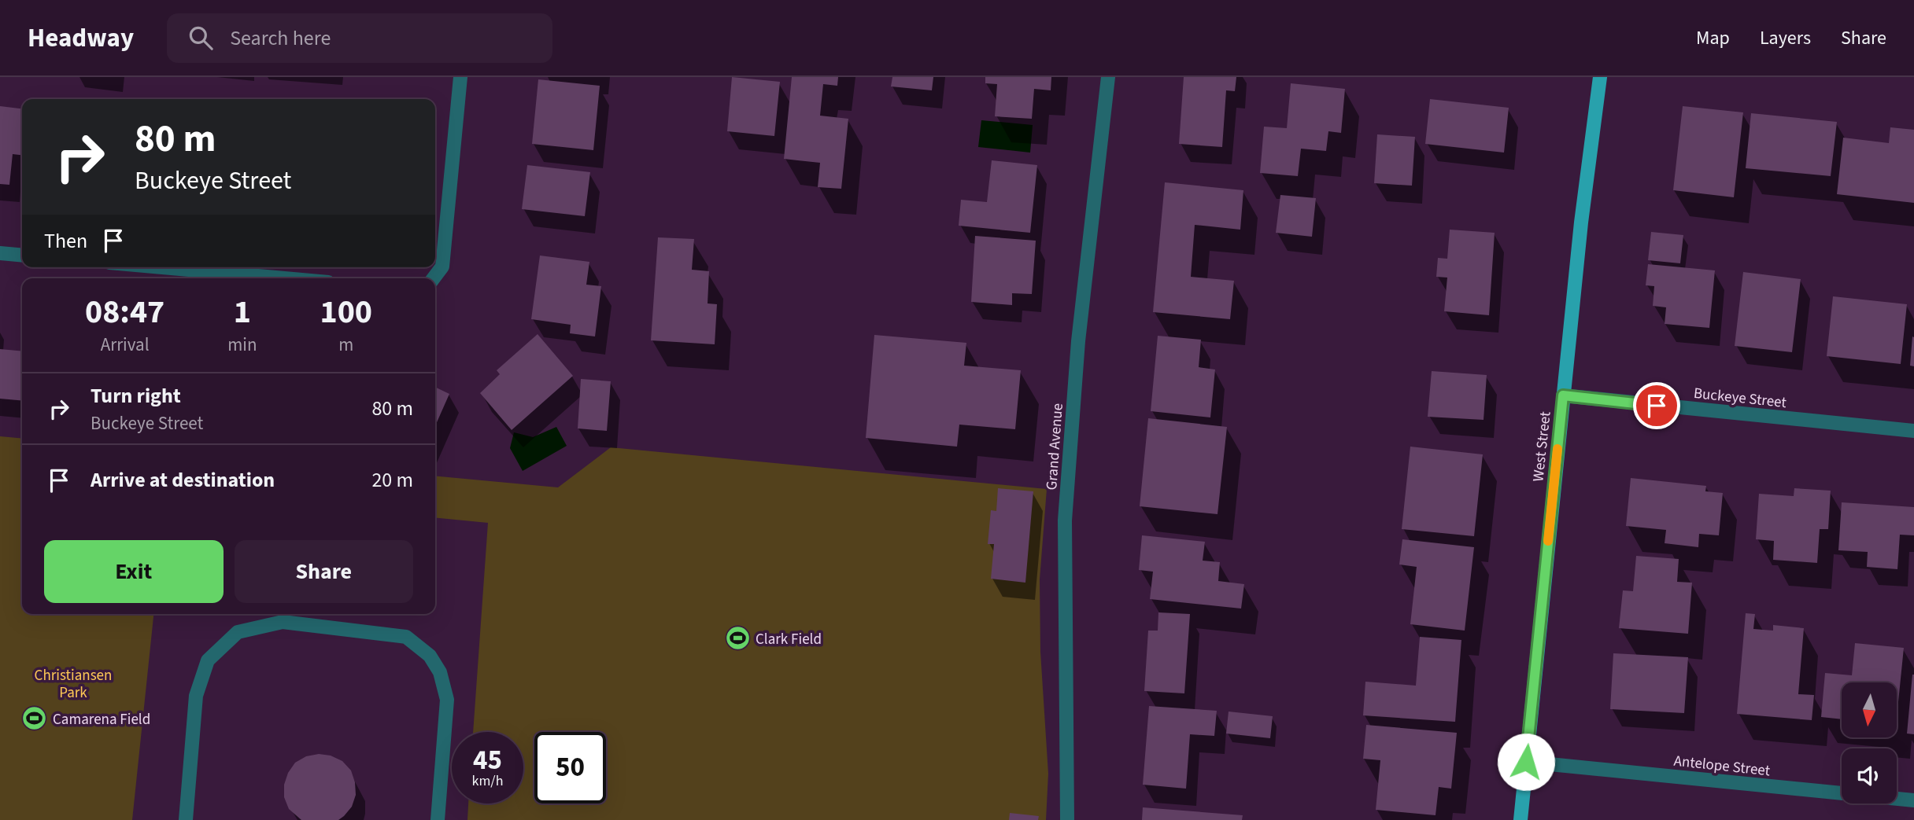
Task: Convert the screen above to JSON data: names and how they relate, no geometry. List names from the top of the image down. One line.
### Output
{"streets":{"main road":["West Street"],"street":["Buckeye Street","Grand Avenue","Antelope Street"]},"crossings":[["Buckeye Street","West Street"],["West Street","Antelope Street"]],"parks":["Christiansen Park"],"places":{"sports":["Clark Field","Camarena Field"]},"north":"bottom","page":{"header":"Headway","search":"Search here","nav":["Map","Layers","Share"],"turn":["80 m","Buckeye Street"],"then":"Then","eta":["08:47","Arrival","1","min","100","m"],"list":[{"name":"Turn right","note":"Buckeye Street","value":"80 m"},{"name":"Arrive at destination","value":"20 m"}],"buttons":["Exit","Share"],"speed":"45 km/h","limit":"50"}}
